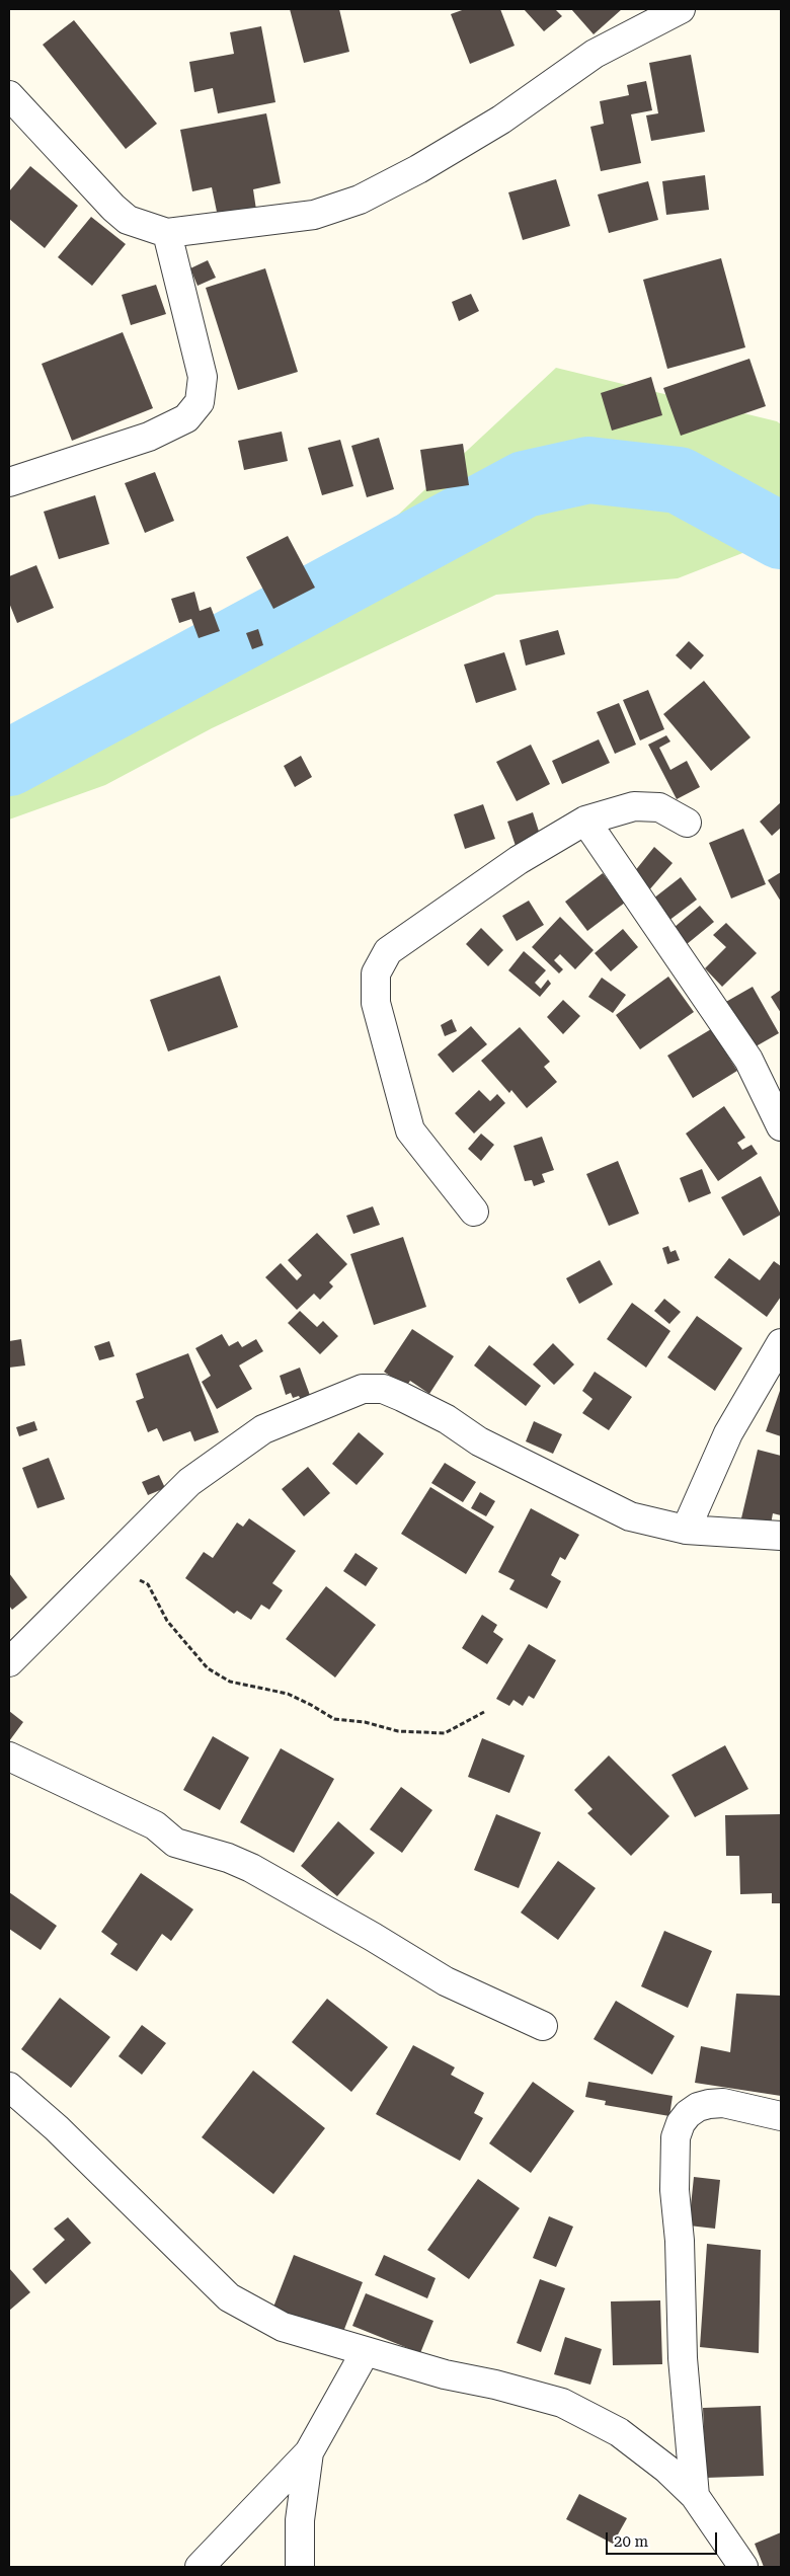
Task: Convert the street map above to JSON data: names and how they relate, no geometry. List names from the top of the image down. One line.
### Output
{"scale_bar":"20 m"}
